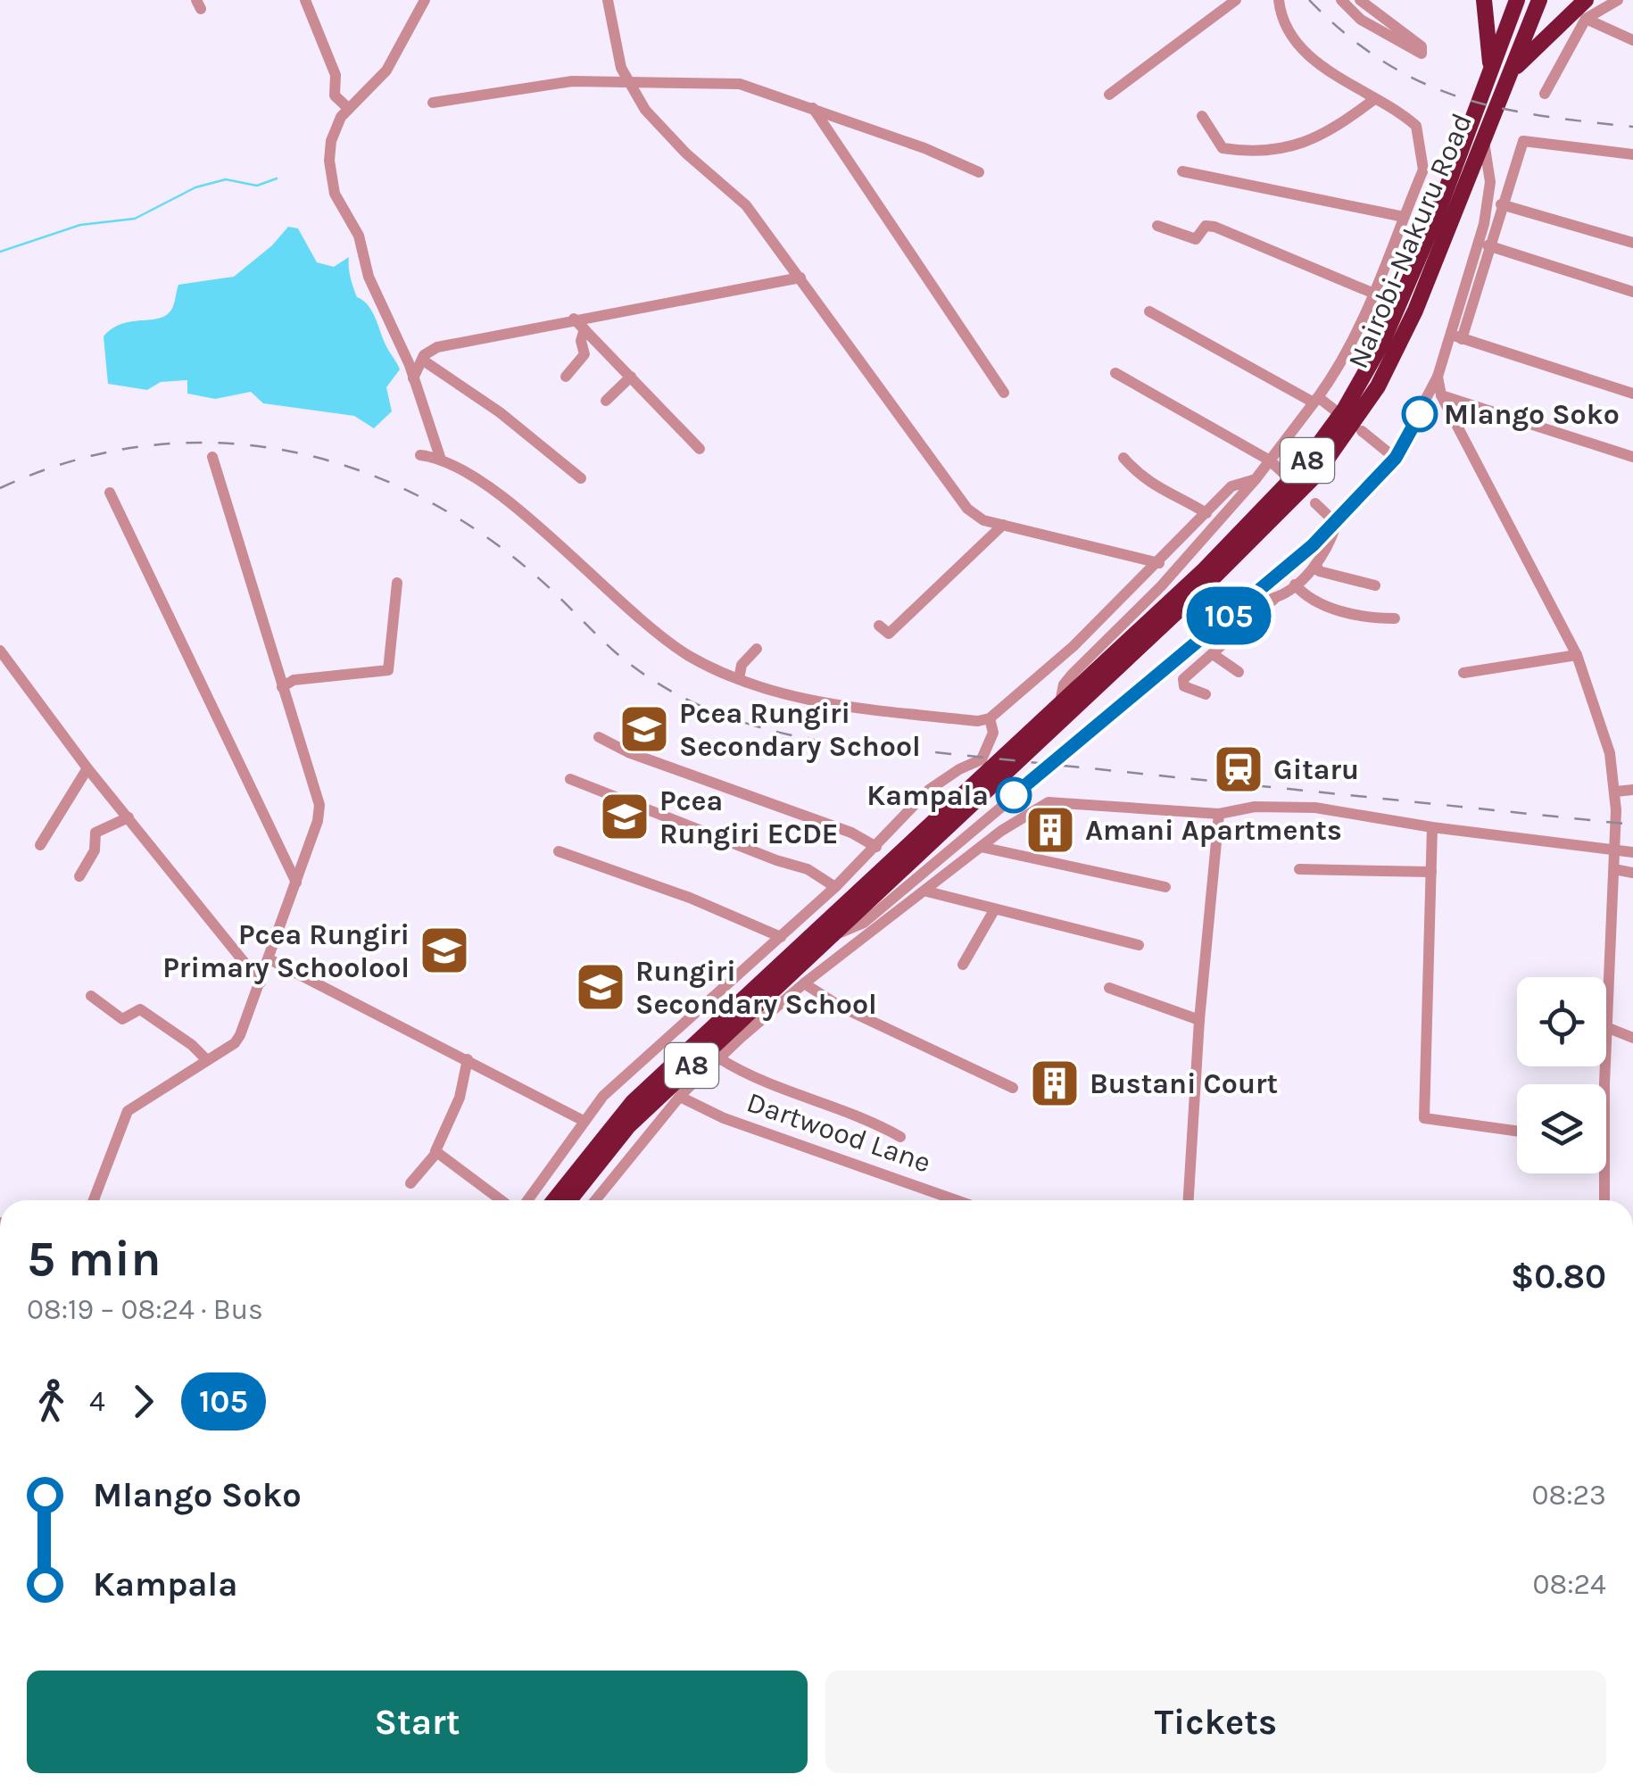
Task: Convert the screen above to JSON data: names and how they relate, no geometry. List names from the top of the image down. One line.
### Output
{"streets":{"highway":["Nairobi-Nakuru Road","A8"],"street":["Dartwood Lane"]},"crossings":[["Nairobi-Nakuru Road","A8"]],"places":{"other":["Mlango Soko","Kampala"],"school or university":["Pcea Rungiri Secondary School","Pcea Rungiri ECDE","Pcea Rungiri Primary Schoolool","Rungiri Secondary School"],"station":["Gitaru"],"building":["Amani Apartments","Bustani Court"]},"lines":["bus line 105"],"page":{"on_map":"105","heading":["5 min","08:19 – 08:24 · Bus","$0.80"],"legs":["4","105"],"list":[{"name":"Mlango Soko","value":"08:23"},{"name":"Kampala","value":"08:24"}],"buttons":["Start","Tickets"]}}
